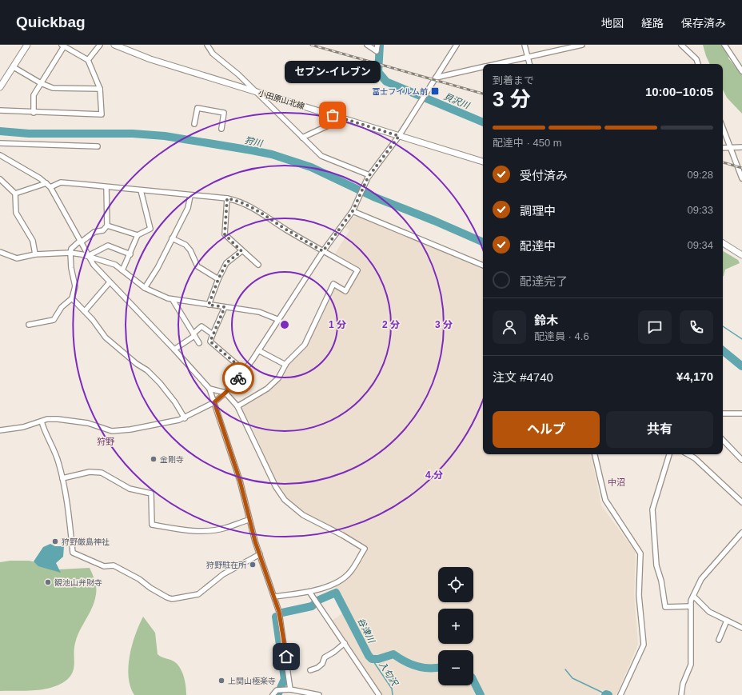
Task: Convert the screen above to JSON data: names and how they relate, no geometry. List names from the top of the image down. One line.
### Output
{"streets":{"main road":["小田原山北線"]},"districts":["狩野","中沼"],"water":["貝沢川","狩川","谷津川","入匂沢"],"places":{"transit":["富士フイルム前"],"other":["セブン-イレブン","金剛寺","狩野厳島神社","狩野駐在所","観池山弁財寺","上関山極楽寺"]},"page":{"header":"Quickbag","nav":["地図","経路","保存済み"],"bubble":"セブン-イレブン","heading":["3 分","到着まで","10:00–10:05"],"panel":["鈴木","配達員 · 4.6","注文 #4740","¥4,170"],"bar":"配達中 · 450 m","list":[["受付済み","09:28"],["調理中","09:33"],["配達中","09:34"],"配達完了"],"buttons":["ヘルプ","共有"],"map_buttons":["+","−"]},"rings":["1 分","2 分","3 分","4 分"]}
